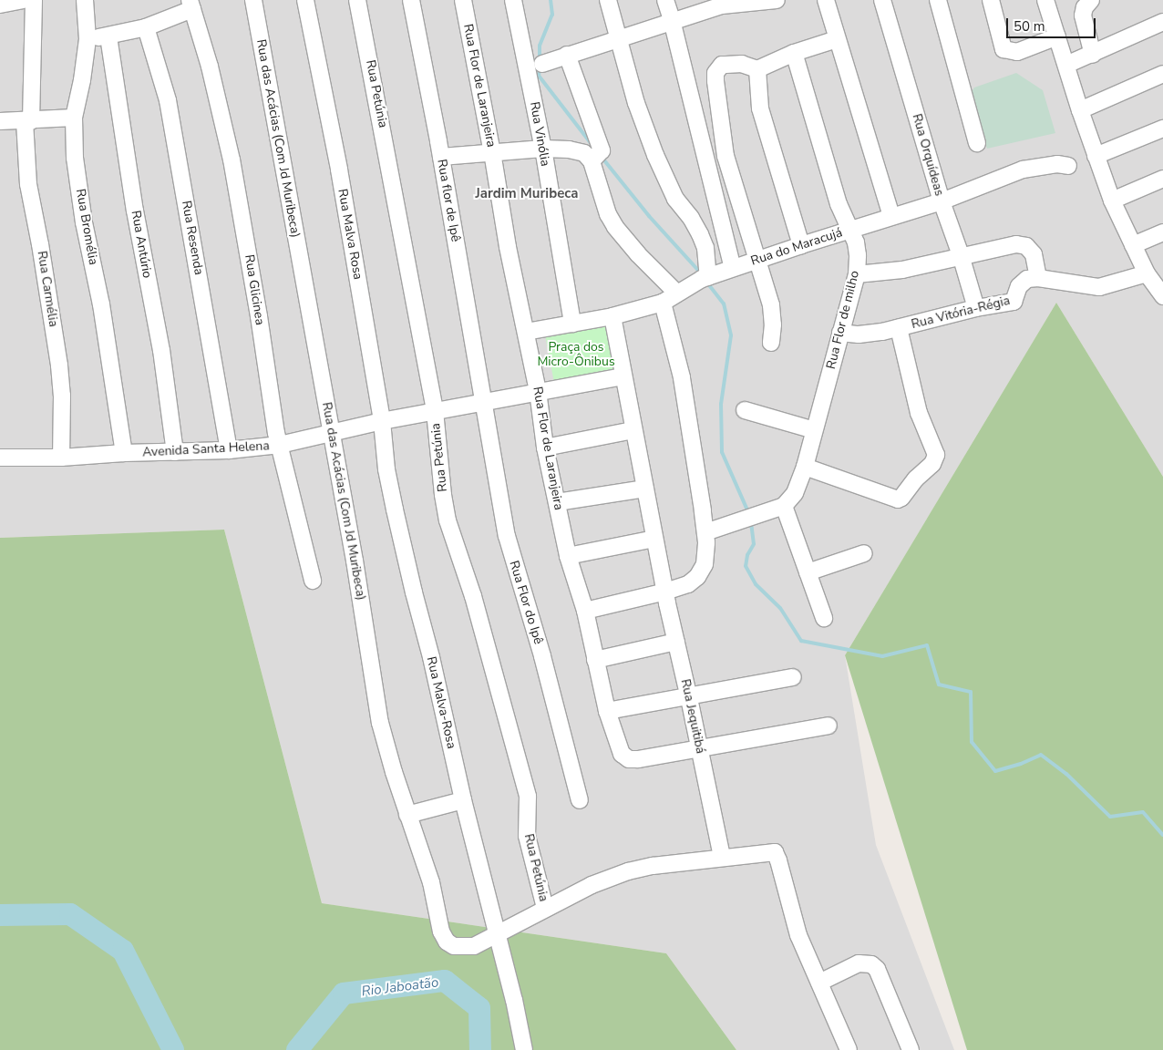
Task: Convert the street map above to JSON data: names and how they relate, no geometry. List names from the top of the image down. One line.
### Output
{"streets":{"street":["Rua Flor de Laranjeira","Rua Petúnia","Rua Vinólia","Rua das Acácias (Com Jd Muribeca)","Rua Orquídeas","Rua flor de Ipê","Rua Bromélia","Rua Malva Rosa","Rua Resenda","Rua Antúrio","Rua do Maracujá","Rua Carmélia","Rua Glicinea","Rua Vitória-Régia","Rua Flor de milho","Avenida Santa Helena","Rua Flor do Ipê","Rua Malva-Rosa","Rua Jequitibá"]},"crossings":[["Rua Flor de Laranjeira","Rua do Maracujá"],["Rua Flor de Laranjeira","Avenida Santa Helena"],["Rua Flor de Laranjeira","Rua Jequitibá"],["Rua Petúnia","Rua das Acácias (Com Jd Muribeca)"],["Rua Petúnia","Avenida Santa Helena"],["Rua Vinólia","Rua do Maracujá"],["Rua das Acácias (Com Jd Muribeca)","Avenida Santa Helena"],["Rua das Acácias (Com Jd Muribeca)","Rua Malva-Rosa"],["Rua das Acácias (Com Jd Muribeca)","Rua Jequitibá"],["Rua Orquídeas","Rua do Maracujá"],["Rua Orquídeas","Rua Vitória-Régia"],["Rua flor de Ipê","Avenida Santa Helena"],["Rua flor de Ipê","Rua Flor do Ipê"],["Rua Bromélia","Avenida Santa Helena"],["Rua Malva Rosa","Avenida Santa Helena"],["Rua Malva Rosa","Rua Malva-Rosa"],["Rua Resenda","Avenida Santa Helena"],["Rua Antúrio","Avenida Santa Helena"],["Rua do Maracujá","Rua Flor de milho"],["Rua do Maracujá","Rua Jequitibá"],["Rua Carmélia","Avenida Santa Helena"],["Rua Glicinea","Avenida Santa Helena"],["Rua Vitória-Régia","Rua Flor de milho"],["Avenida Santa Helena","Rua Flor do Ipê"],["Avenida Santa Helena","Rua Jequitibá"]],"districts":["Jardim Muribeca"],"water":["Rio Jaboatão"],"parks":["Praça dos Micro-Ônibus"],"scale_bar":"50 m"}
